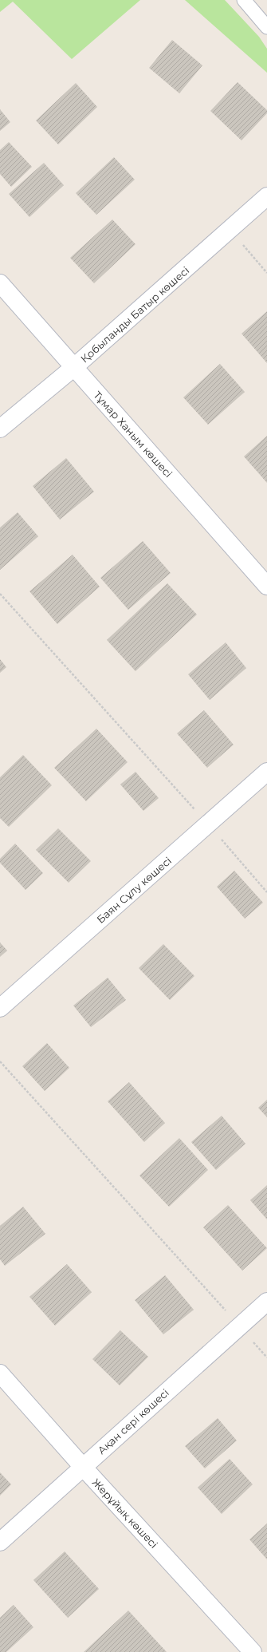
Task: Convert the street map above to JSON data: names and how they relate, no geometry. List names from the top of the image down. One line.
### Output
{"streets":{"street":["Қобыланды Батыр көшесі","Тұмар Ханым көшесі","Баян Сұлу көшесі","Ақан сері көшесі","Жерұйық көшесі"]},"crossings":[["Қобыланды Батыр көшесі","Тұмар Ханым көшесі"],["Ақан сері көшесі","Жерұйық көшесі"]]}
